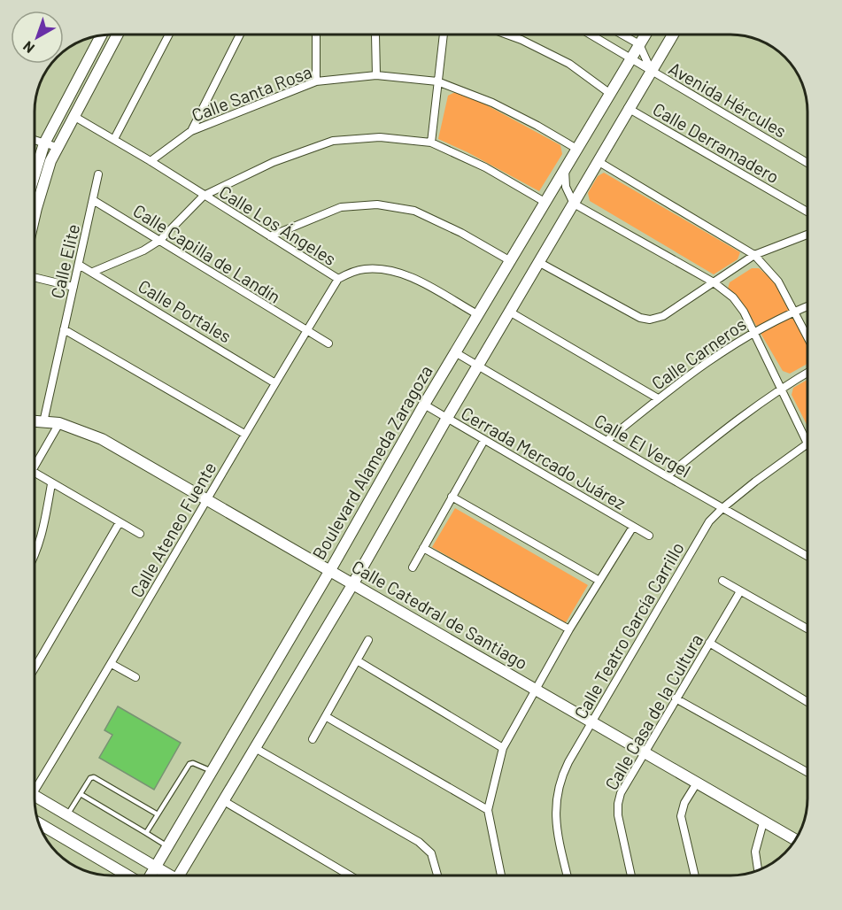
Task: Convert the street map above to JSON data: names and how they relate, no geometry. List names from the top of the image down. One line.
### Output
{"streets":{"street":["Calle Santa Rosa","Avenida Hércules","Calle Derramadero","Calle Los Ángeles","Calle Capilla de Landín","Calle Elite","Calle Portales","Calle Carneros","Calle El Vergel","Cerrada Mercado Juárez","Boulevard Alameda Zaragoza","Calle Ateneo Fuente","Calle Catedral de Santiago","Calle Teatro García Carrillo","Calle Casa de la Cultura"]},"crossings":[["Calle Santa Rosa","Calle Los Ángeles"],["Calle Santa Rosa","Boulevard Alameda Zaragoza"],["Avenida Hércules","Boulevard Alameda Zaragoza"],["Calle Los Ángeles","Boulevard Alameda Zaragoza"],["Calle Los Ángeles","Calle Ateneo Fuente"],["Calle Capilla de Landín","Calle Elite"],["Calle Capilla de Landín","Calle Ateneo Fuente"],["Calle Elite","Calle Portales"],["Calle Elite","Calle Catedral de Santiago"],["Calle Portales","Calle Ateneo Fuente"],["Calle Carneros","Calle El Vergel"],["Calle El Vergel","Boulevard Alameda Zaragoza"],["Calle El Vergel","Calle Teatro García Carrillo"],["Cerrada Mercado Juárez","Boulevard Alameda Zaragoza"],["Boulevard Alameda Zaragoza","Calle Catedral de Santiago"],["Calle Ateneo Fuente","Calle Catedral de Santiago"],["Calle Catedral de Santiago","Calle Teatro García Carrillo"],["Calle Catedral de Santiago","Calle Casa de la Cultura"]],"north":"bottom left"}
